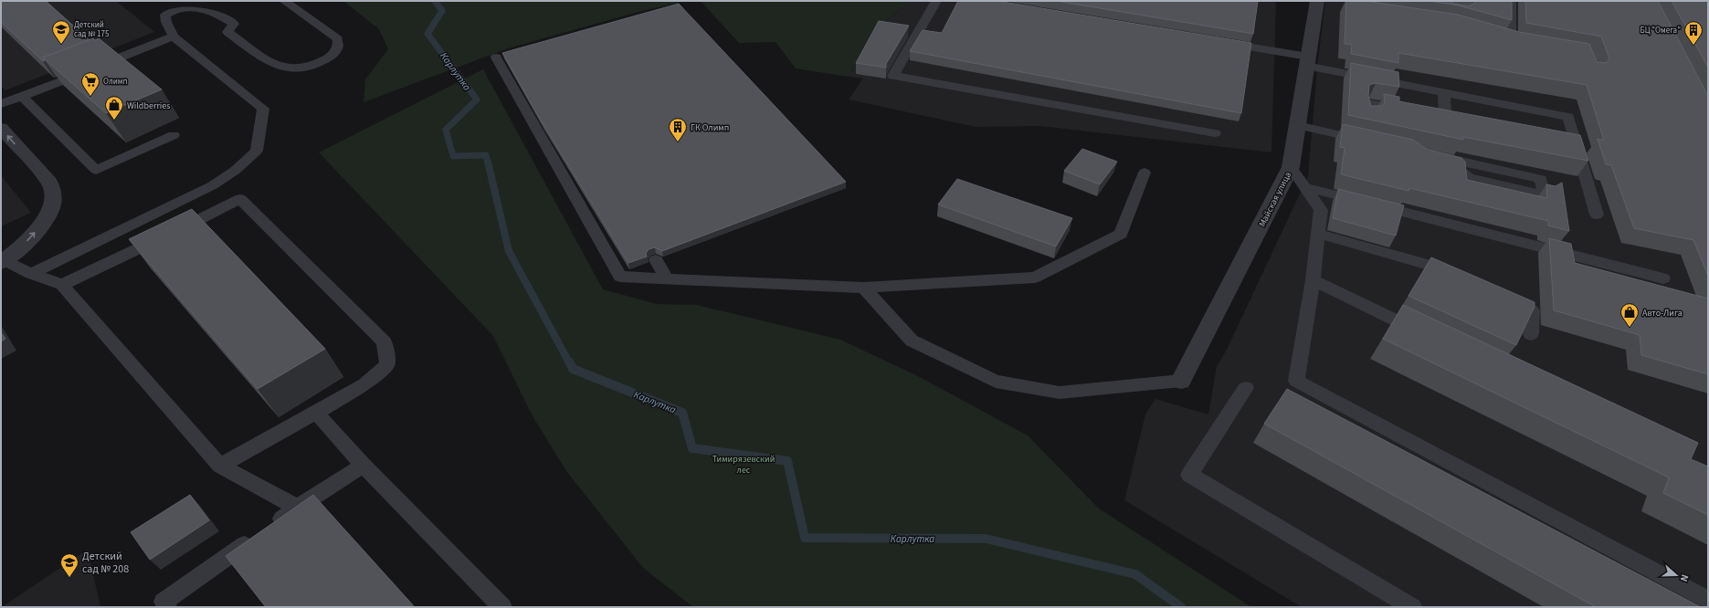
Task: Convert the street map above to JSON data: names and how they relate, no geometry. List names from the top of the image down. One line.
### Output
{"streets":{"street":["Майская улица"]},"water":["Карлутка"],"parks":["Тимирязевский лес"],"places":{"school or university":["Детский сад № 175","Детский сад № 208"],"building":["БЦ \"Омега\"","ГК Олимп"],"supermarket":["Олимп"],"shop":["Wildberries","Авто-Лига"]},"north":"right"}
